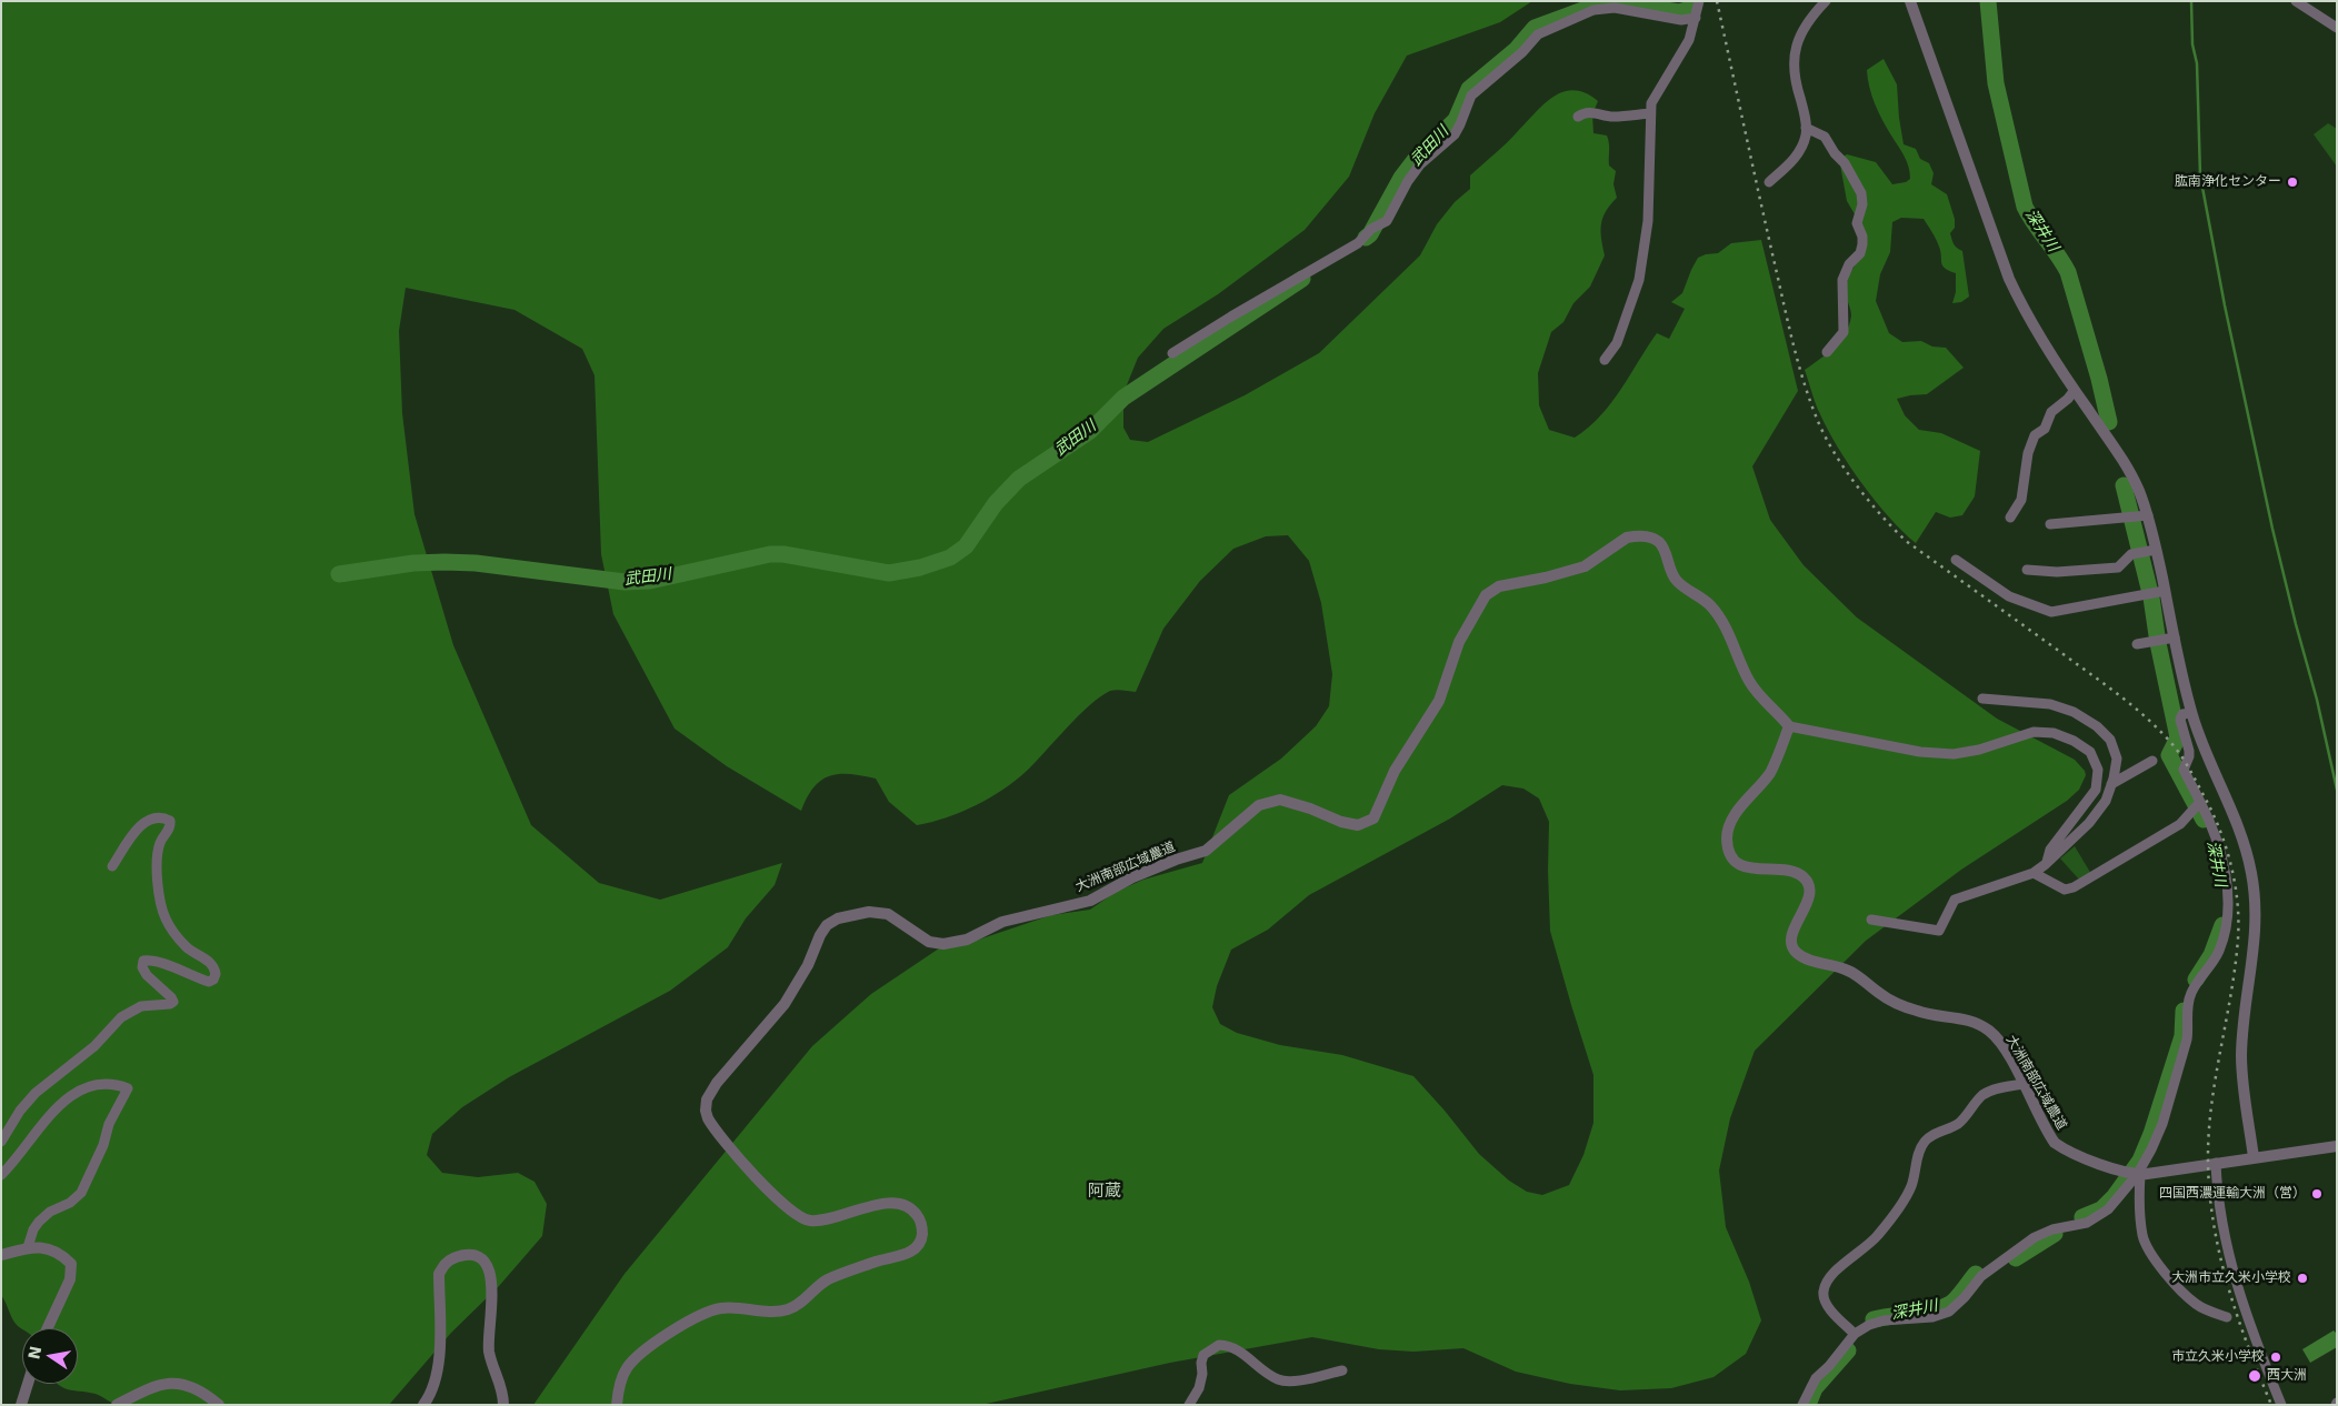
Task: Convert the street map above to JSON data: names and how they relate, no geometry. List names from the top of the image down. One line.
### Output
{"streets":{"street":["大洲南部広域農道"]},"districts":["阿蔵"],"water":["武田川","深井川"],"places":["肱南浄化センター","四国西濃運輸大洲（営）","大洲市立久米小学校","市立久米小学校","西大洲"],"north":"left"}
